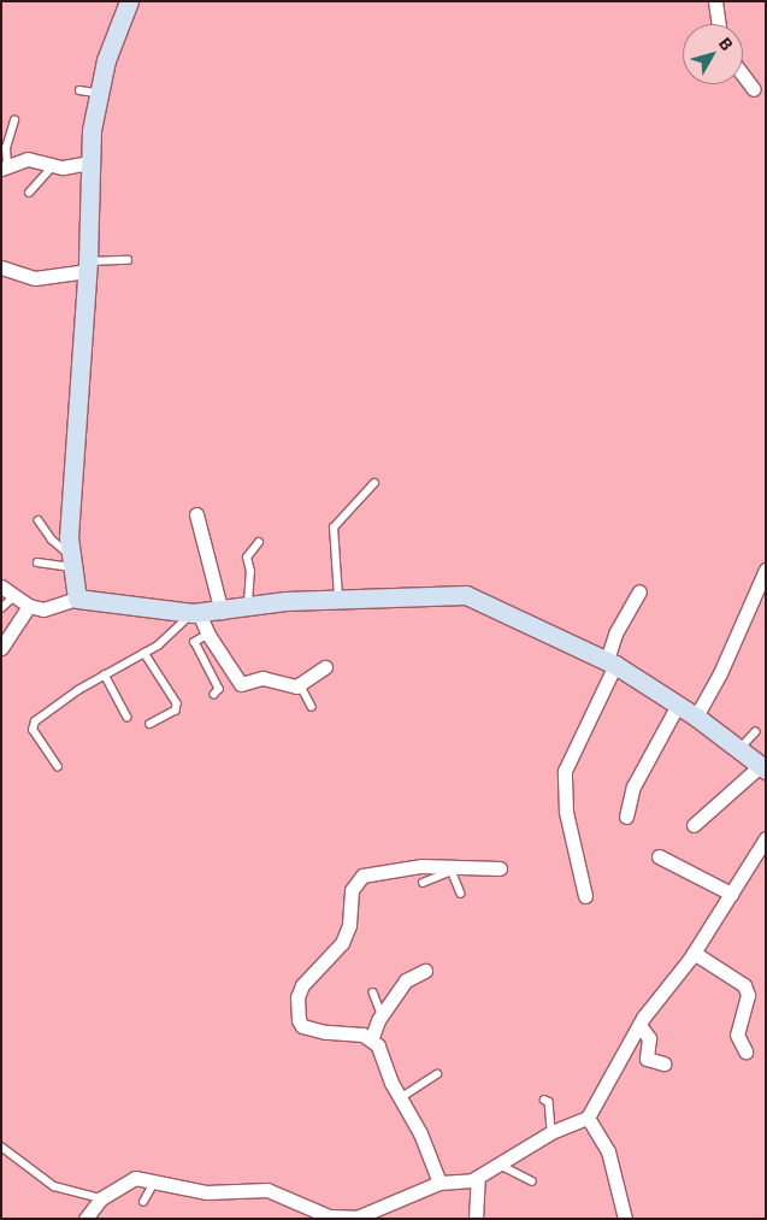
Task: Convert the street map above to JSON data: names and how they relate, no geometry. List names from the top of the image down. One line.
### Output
{"north":"top right"}
